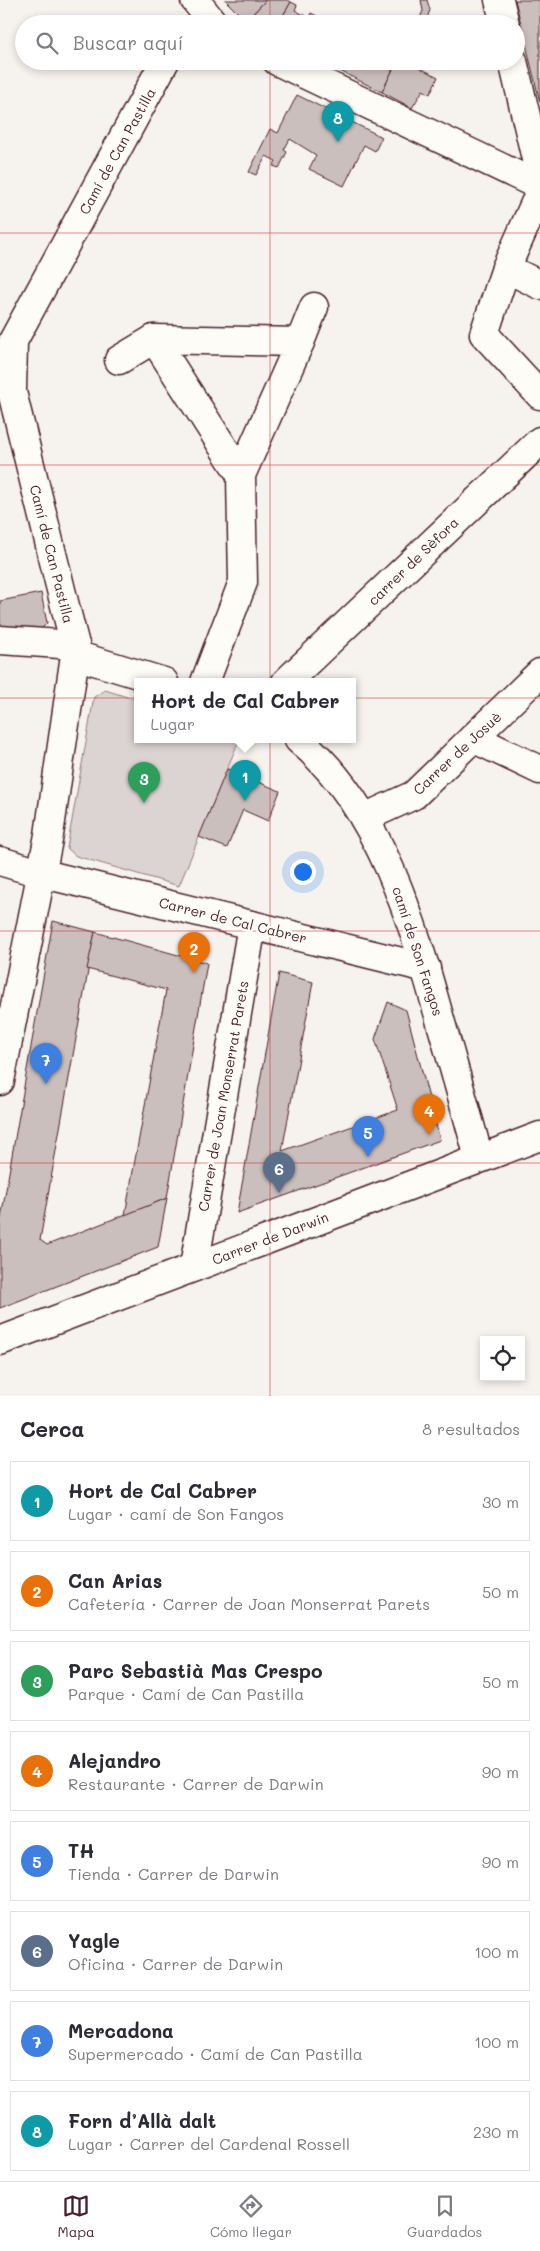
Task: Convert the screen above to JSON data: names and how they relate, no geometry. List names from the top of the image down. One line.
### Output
{"streets":{"street":["Camí de Can Pastilla","carrer de Sèfora","Carrer de Josuè","Carrer de Cal Cabrer","camí de Son Fangos","Carrer de Joan Monserrat Parets","Carrer de Darwin"]},"crossings":[["Camí de Can Pastilla","Carrer de Cal Cabrer"],["Carrer de Josuè","camí de Son Fangos"],["Carrer de Cal Cabrer","camí de Son Fangos"],["Carrer de Cal Cabrer","Carrer de Joan Monserrat Parets"],["camí de Son Fangos","Carrer de Darwin"],["Carrer de Joan Monserrat Parets","Carrer de Darwin"]],"page":{"search":"Buscar aquí","pins":["8","1","3","2","7","4","5","6"],"popup":["Hort de Cal Cabrer","Lugar"],"heading":["Cerca","8 resultados"],"list":[{"mark":"1","name":"Hort de Cal Cabrer","note":"Lugar · camí de Son Fangos","value":"30 m"},{"mark":"2","name":"Can Arias","note":"Cafetería · Carrer de Joan Monserrat Parets","value":"50 m"},{"mark":"3","name":"Parc Sebastià Mas Crespo","note":"Parque · Camí de Can Pastilla","value":"50 m"},{"mark":"4","name":"Alejandro","note":"Restaurante · Carrer de Darwin","value":"90 m"},{"mark":"5","name":"TH","note":"Tienda · Carrer de Darwin","value":"90 m"},{"mark":"6","name":"Yagle","note":"Oficina · Carrer de Darwin","value":"100 m"},{"mark":"7","name":"Mercadona","note":"Supermercado · Camí de Can Pastilla","value":"100 m"},{"mark":"8","name":"Forn d’Allà dalt","note":"Lugar · Carrer del Cardenal Rossell","value":"230 m"}],"nav":["Mapa","Cómo llegar","Guardados"]}}
